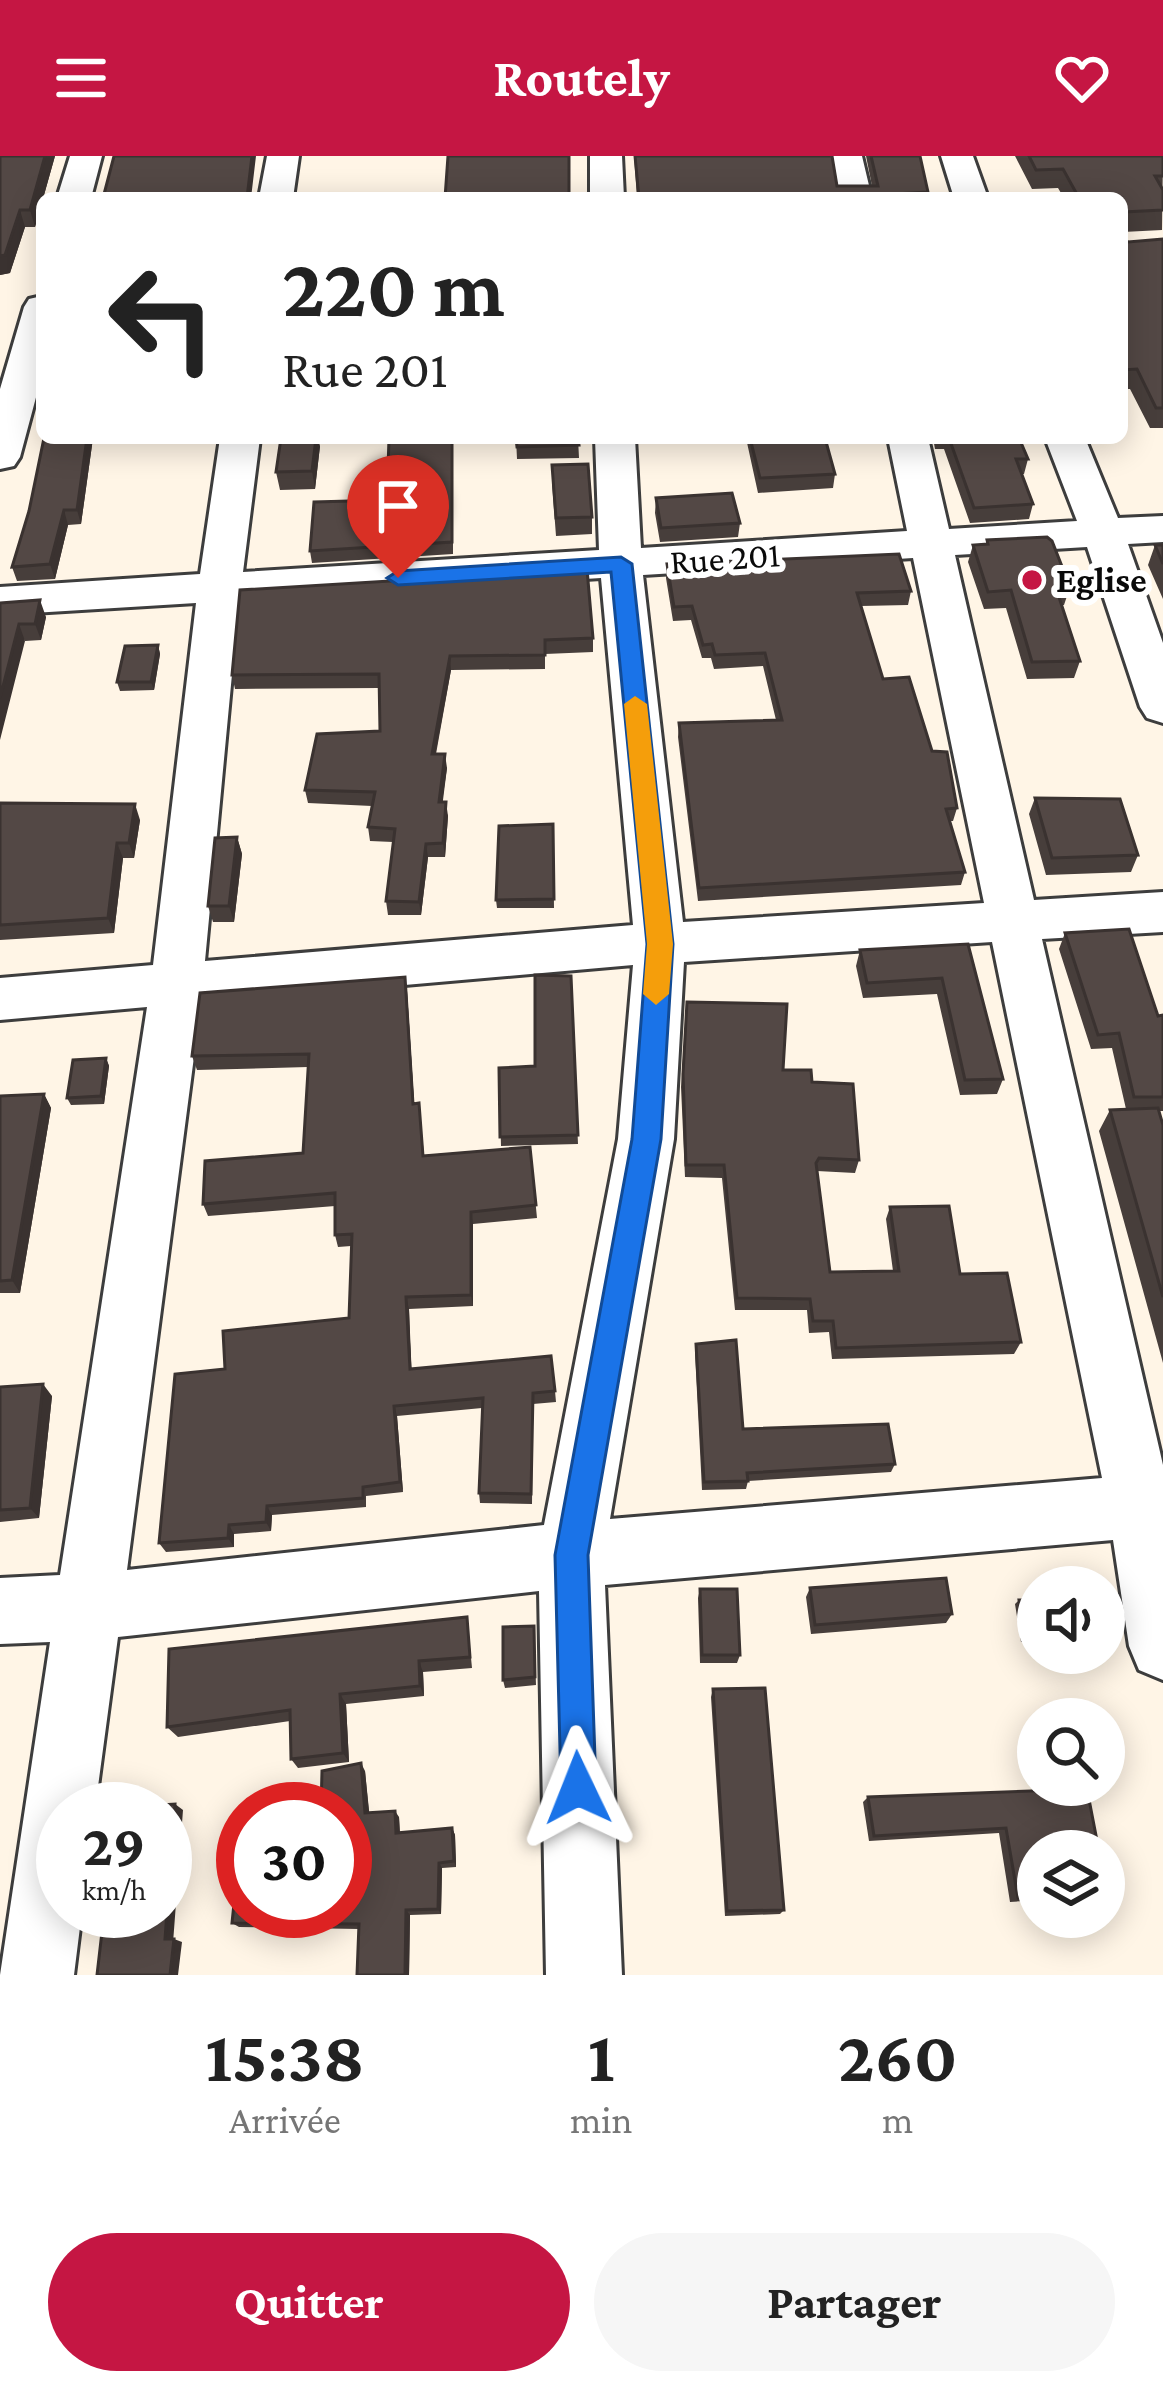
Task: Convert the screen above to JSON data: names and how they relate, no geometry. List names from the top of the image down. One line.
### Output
{"streets":{"street":["Rue 201"]},"places":["Eglise"],"page":{"header":"Routely","turn":["220 m","Rue 201"],"speed":"29 km/h","limit":"30","eta":["15:38","Arrivée","1","min","260","m"],"buttons":["Quitter","Partager"]}}
